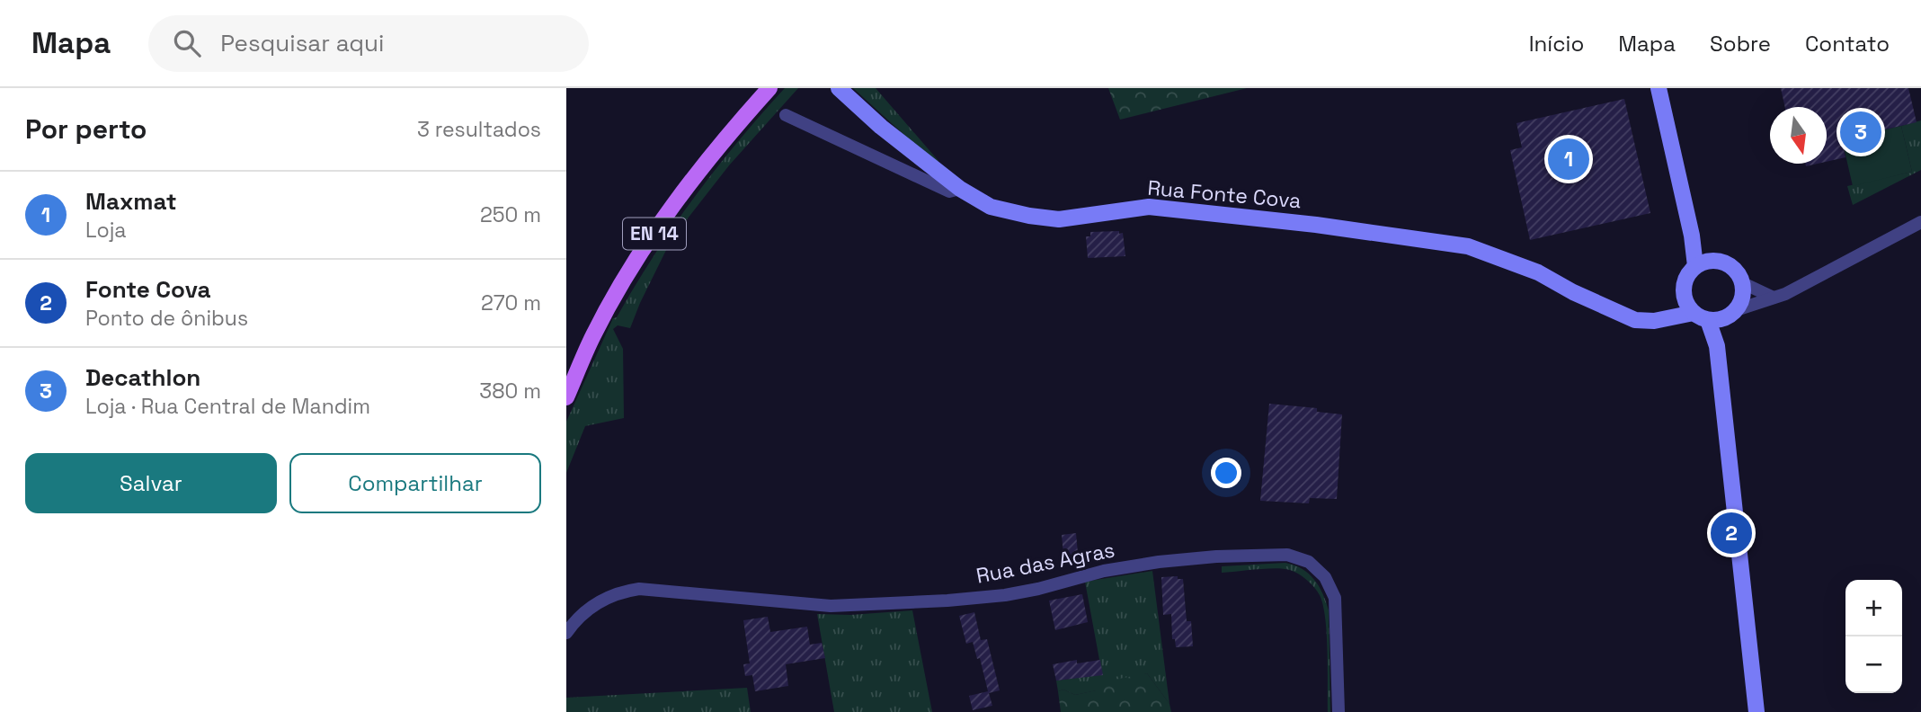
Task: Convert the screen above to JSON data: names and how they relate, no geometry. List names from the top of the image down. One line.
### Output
{"streets":{"main road":["EN 14"],"street":["Rua Fonte Cova","Rua das Agras"]},"north":"bottom","page":{"header":"Mapa","search":"Pesquisar aqui","nav":["Início","Mapa","Sobre","Contato"],"heading":["Por perto","3 resultados"],"pins":["3","1","2"],"list":[{"mark":"1","name":"Maxmat","note":"Loja","value":"250 m"},{"mark":"2","name":"Fonte Cova","note":"Ponto de ônibus","value":"270 m"},{"mark":"3","name":"Decathlon","note":"Loja · Rua Central de Mandim","value":"380 m"}],"buttons":["Salvar","Compartilhar"],"map_buttons":["+","−"]}}
